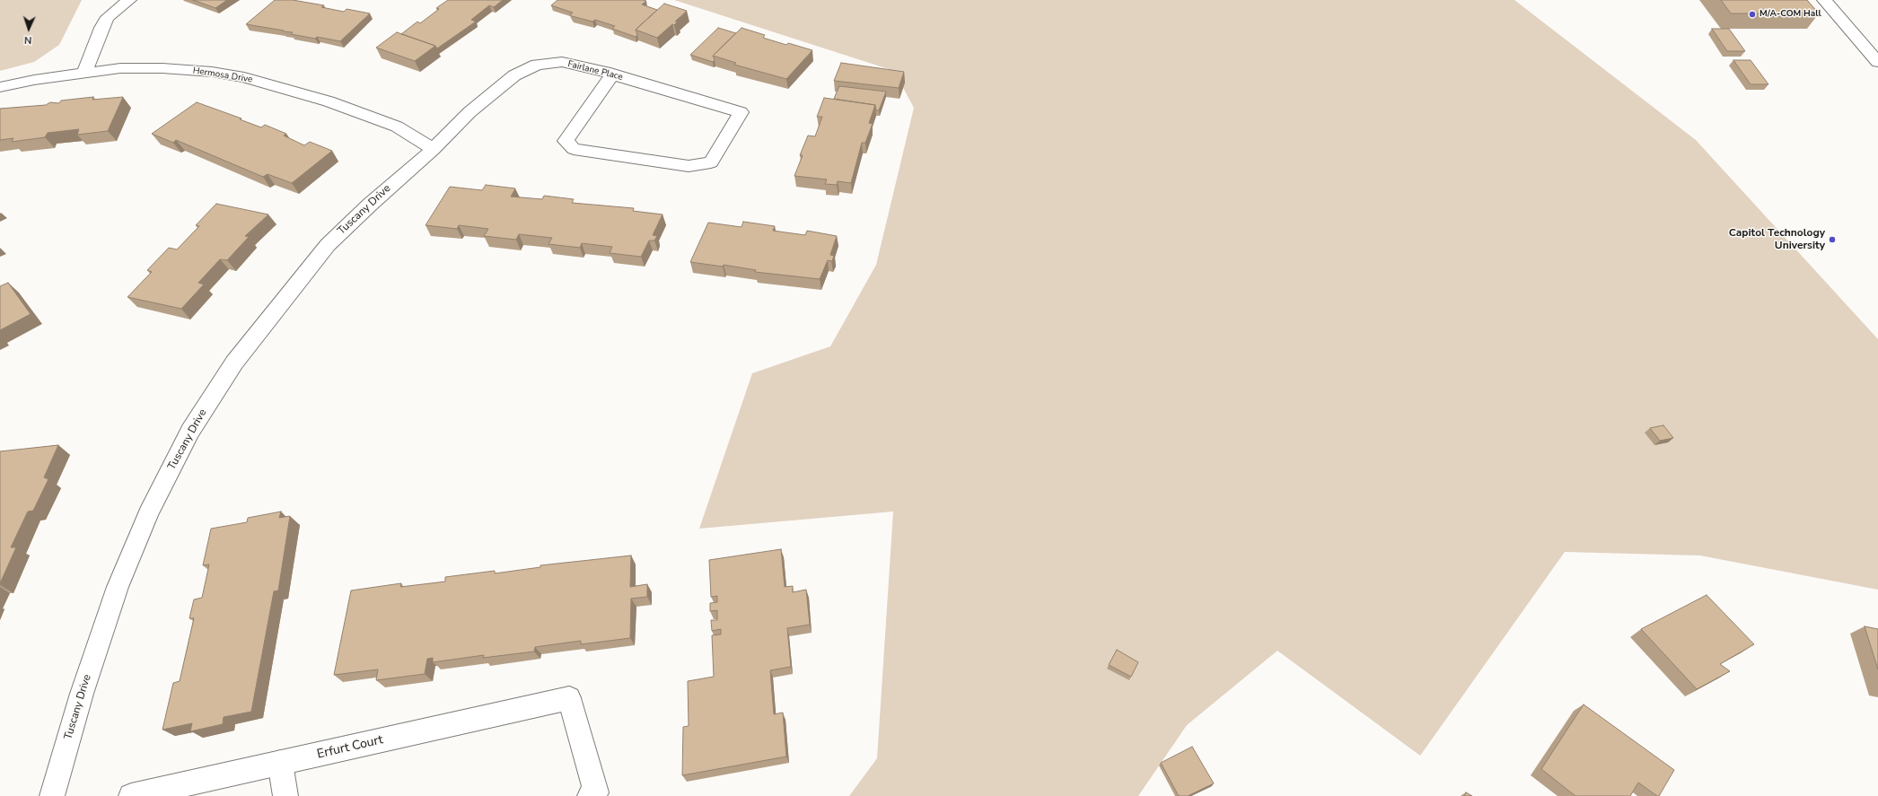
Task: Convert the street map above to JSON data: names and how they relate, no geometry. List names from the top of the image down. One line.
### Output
{"streets":{"street":["Fairlane Place","Hermosa Drive","Tuscany Drive","Erfurt Court"]},"crossings":[["Fairlane Place","Hermosa Drive"],["Fairlane Place","Tuscany Drive"],["Hermosa Drive","Tuscany Drive"]],"places":["M/A-COM Hall","Capitol Technology University"],"north":"bottom"}
